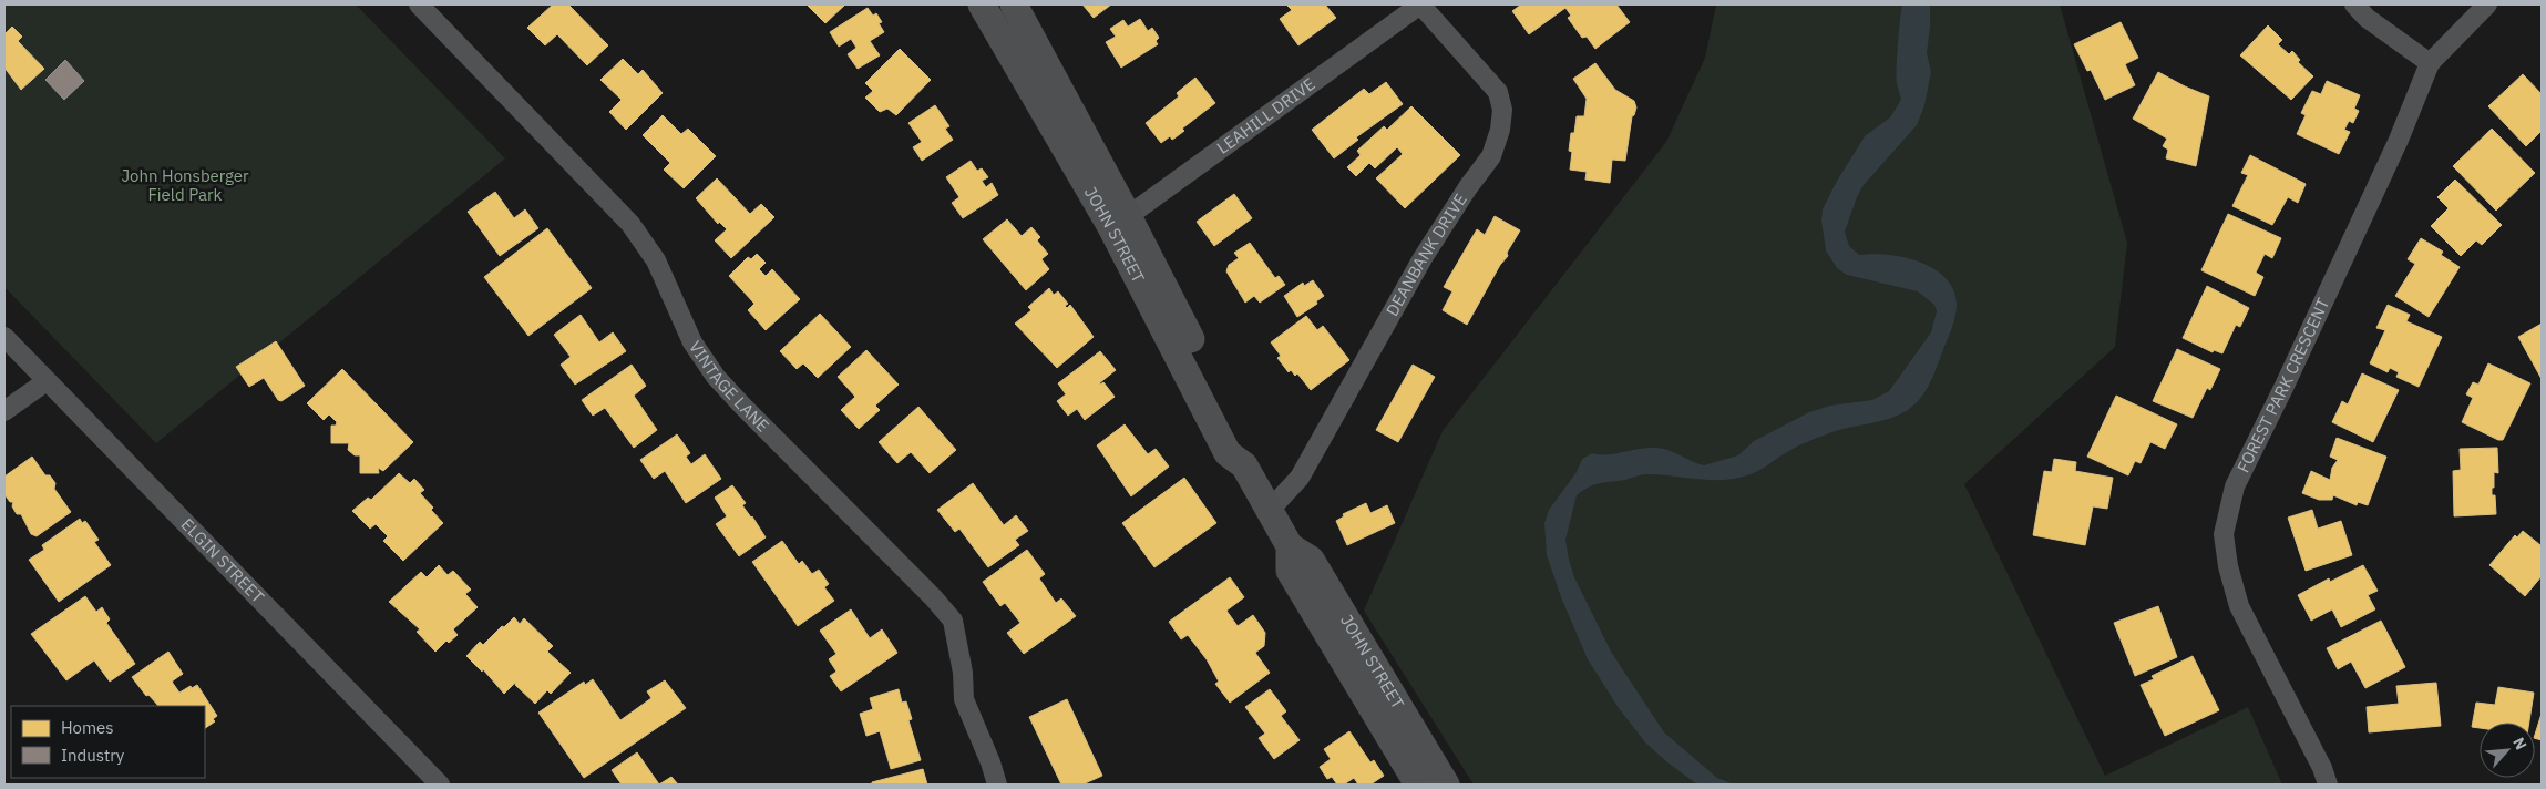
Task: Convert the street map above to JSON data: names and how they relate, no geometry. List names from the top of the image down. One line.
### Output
{"streets":{"main road":["JOHN STREET"],"street":["LEAHILL DRIVE","DEANBANK DRIVE","FOREST PARK CRESCENT","VINTAGE LANE","ELGIN STREET"]},"crossings":[["LEAHILL DRIVE","JOHN STREET"],["LEAHILL DRIVE","DEANBANK DRIVE"],["JOHN STREET","DEANBANK DRIVE"]],"parks":["John Honsberger Field Park"],"legend":["Homes","Industry"],"north":"top right"}
